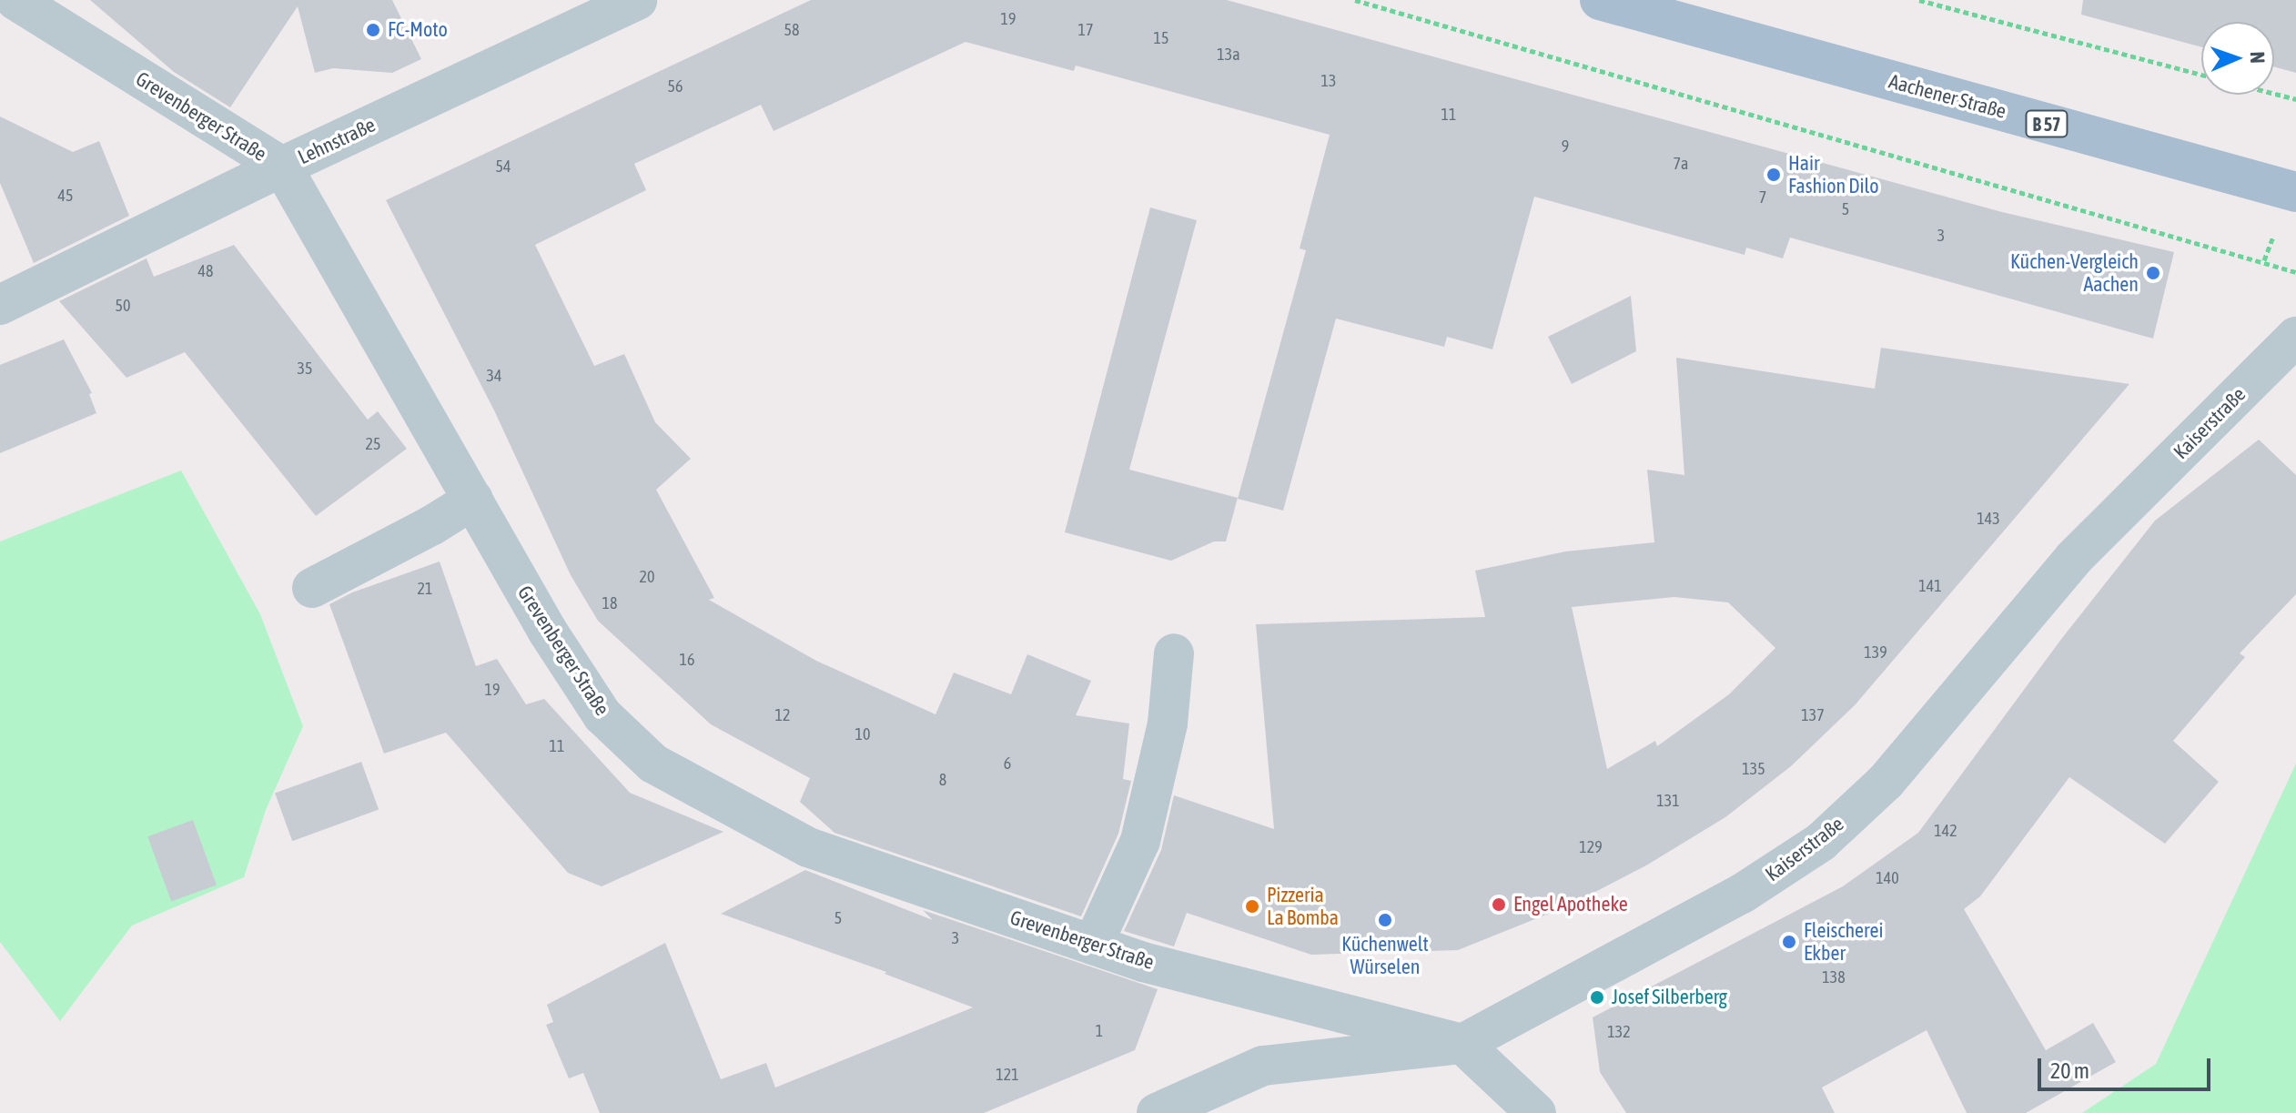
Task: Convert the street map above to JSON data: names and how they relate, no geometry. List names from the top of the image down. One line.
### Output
{"streets":{"main road":["Aachener Straße","B 57"],"street":["Grevenberger Straße","Lehnstraße","Kaiserstraße"]},"crossings":[["Grevenberger Straße","Lehnstraße"],["Grevenberger Straße","Kaiserstraße"]],"places":["FC-Moto","Hair Fashion Dilo","Küchen-Vergleich Aachen","Engel Apotheke","Pizzeria La Bomba","Küchenwelt Würselen","Fleischerei Ekber","Josef Silberberg"],"house_numbers":["19","58","17","15","13a","13","56","11","9","7a","54","45","7","5","3","48","50","35","34","25","143","20","141","21","18","139","16","19","12","137","10","11","6","135","8","131","142","129","140","5","3","138","1","132","121"],"scale_bar":"20 m","north":"right"}
